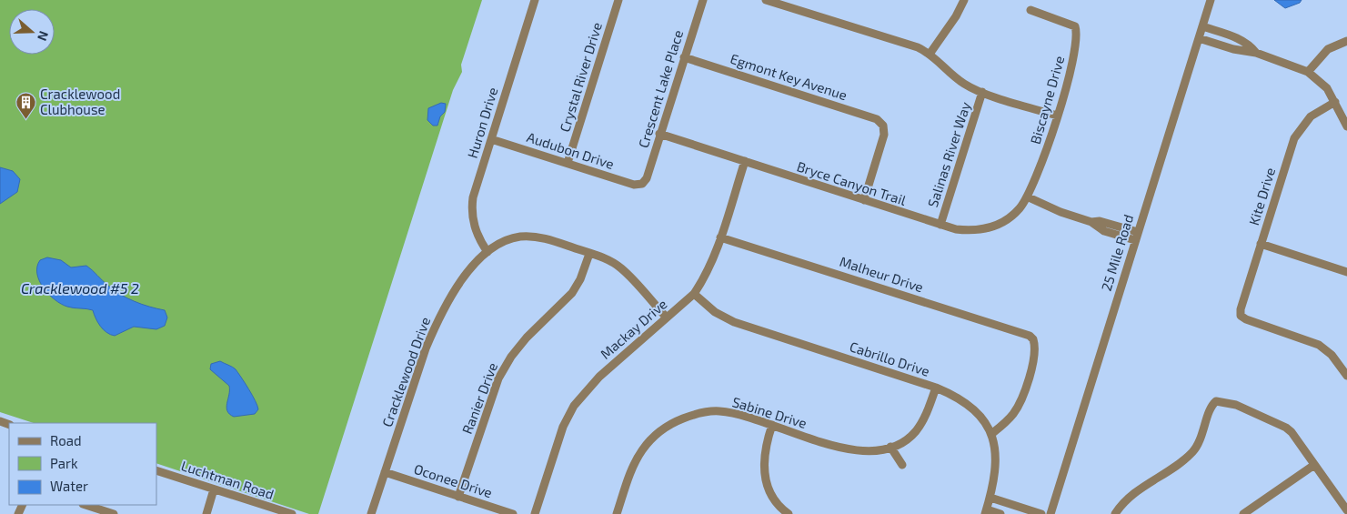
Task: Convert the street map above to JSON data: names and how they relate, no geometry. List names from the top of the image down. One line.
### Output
{"streets":{"street":["Crystal River Drive","Egmont Key Avenue","Crescent Lake Place","Biscayne Drive","Huron Drive","Audubon Drive","Salinas River Way","Bryce Canyon Trail","Kite Drive","25 Mile Road","Malheur Drive","Mackay Drive","Cabrillo Drive","Cracklewood Drive","Ranier Drive","Sabine Drive","Luchtman Road","Oconee Drive"]},"crossings":[["Crystal River Drive","Audubon Drive"],["Egmont Key Avenue","Crescent Lake Place"],["Egmont Key Avenue","Bryce Canyon Trail"],["Crescent Lake Place","Audubon Drive"],["Crescent Lake Place","Bryce Canyon Trail"],["Biscayne Drive","Bryce Canyon Trail"],["Huron Drive","Audubon Drive"],["Huron Drive","Cracklewood Drive"],["Salinas River Way","Bryce Canyon Trail"],["Bryce Canyon Trail","Mackay Drive"],["Malheur Drive","Mackay Drive"],["Malheur Drive","Cabrillo Drive"],["Mackay Drive","Cabrillo Drive"],["Mackay Drive","Cracklewood Drive"],["Cabrillo Drive","Sabine Drive"],["Cracklewood Drive","Ranier Drive"],["Cracklewood Drive","Oconee Drive"],["Ranier Drive","Oconee Drive"]],"water":["Cracklewood #5 2"],"places":{"building":["Cracklewood Clubhouse"]},"legend":["Road","Park","Water"],"north":"right"}
